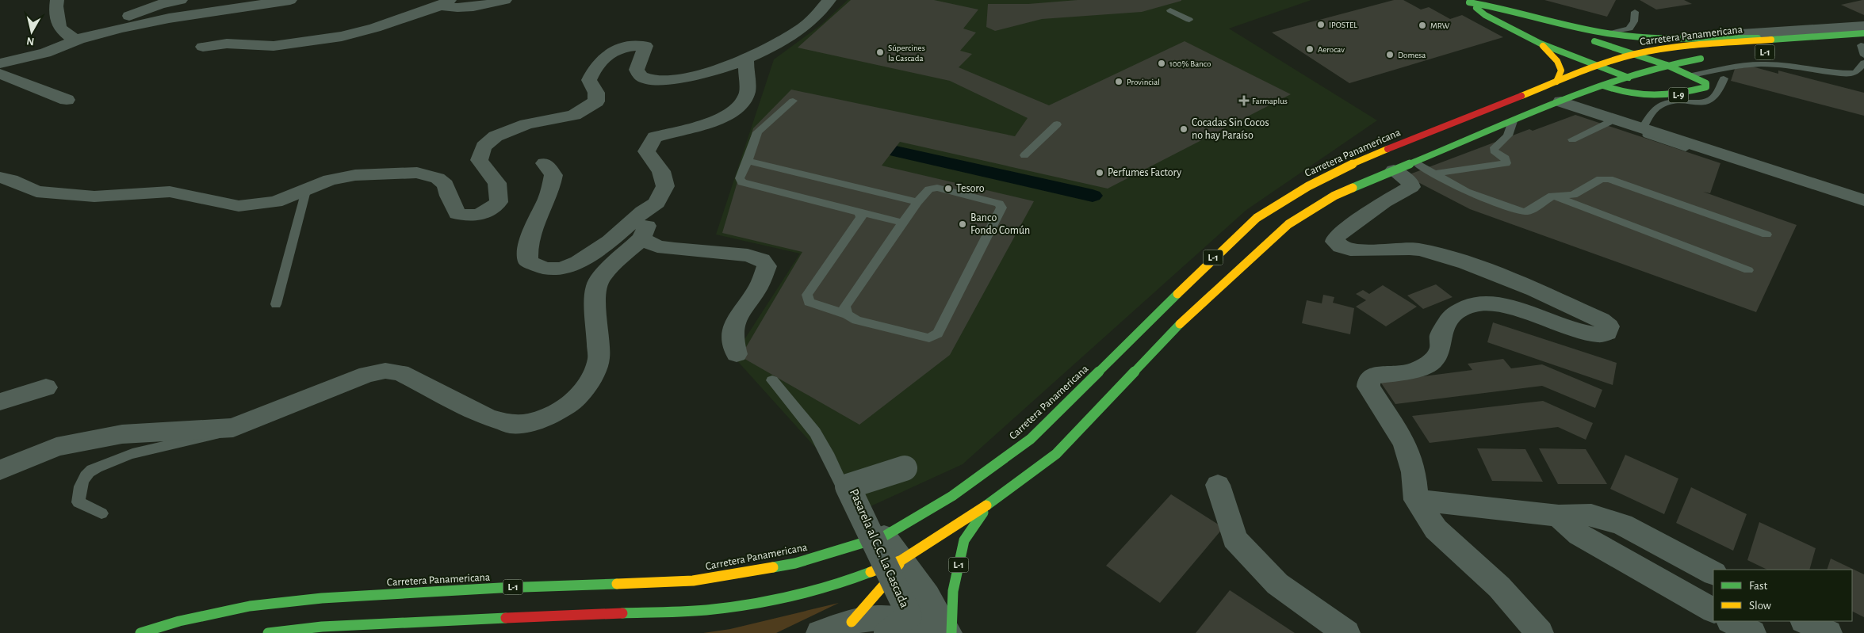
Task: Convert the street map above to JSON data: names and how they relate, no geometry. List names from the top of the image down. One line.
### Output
{"streets":{"main road":["Carretera Panamericana","L-1","L-9"],"street":["Pasarela al C.C. La Cascada"]},"crossings":[["Carretera Panamericana","L-1"],["Carretera Panamericana","L-9"]],"places":{"other":["IPOSTEL","MRW","Aerocav","Súpercines la Cascada","Domesa","100% Banco","Provincial","Cocadas Sin Cocos no hay Paraíso","Perfumes Factory","Tesoro","Banco Fondo Común"],"health":["Farmaplus"]},"legend":["Fast","Slow"],"north":"bottom"}
